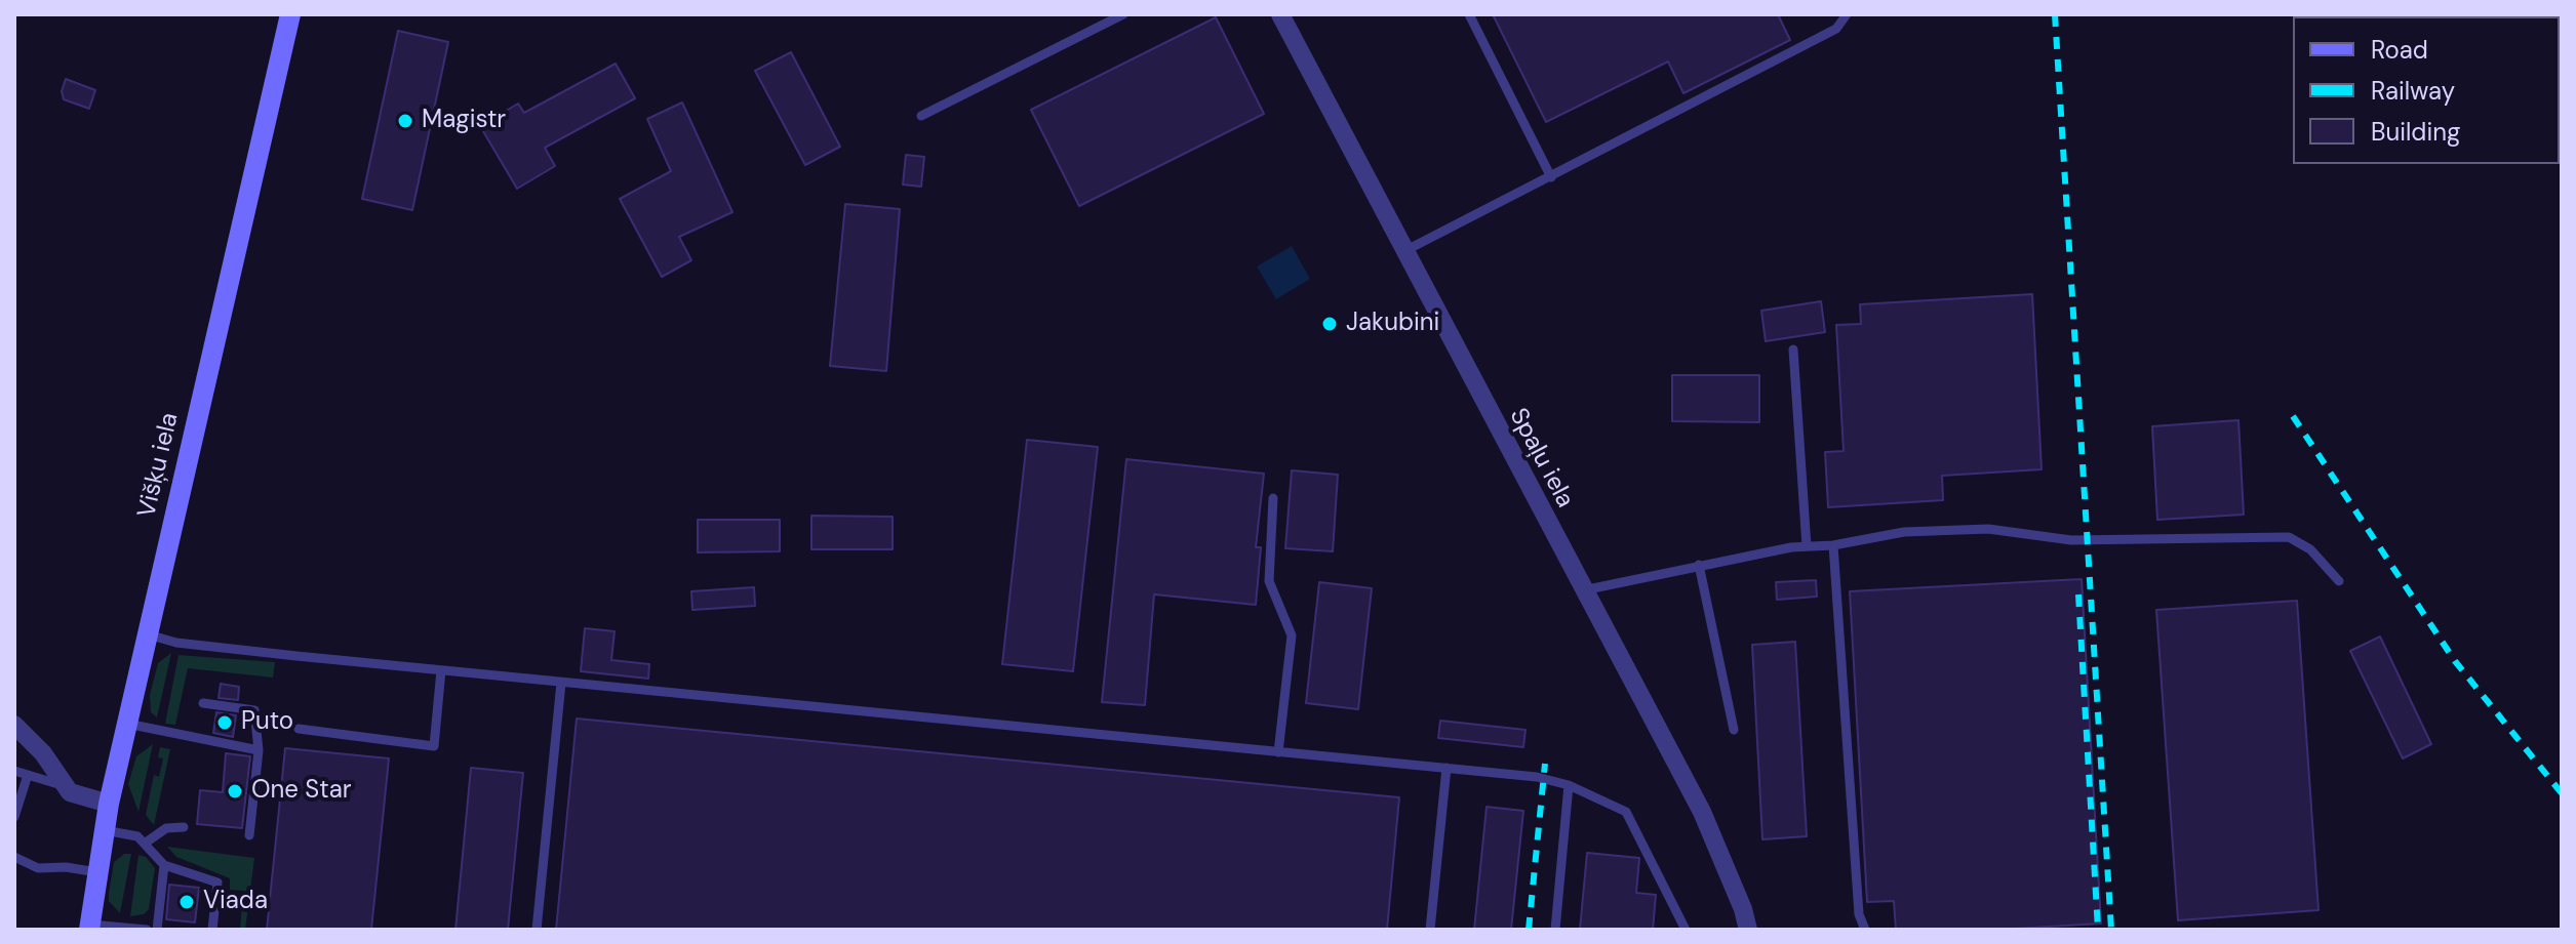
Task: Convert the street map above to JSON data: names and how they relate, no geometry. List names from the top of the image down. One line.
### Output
{"streets":{"street":["Spaļu iela","Višķu iela"]},"places":["Magistr","Jakubini","Puto","One Star","Viada"],"legend":["Road","Railway","Building"]}
